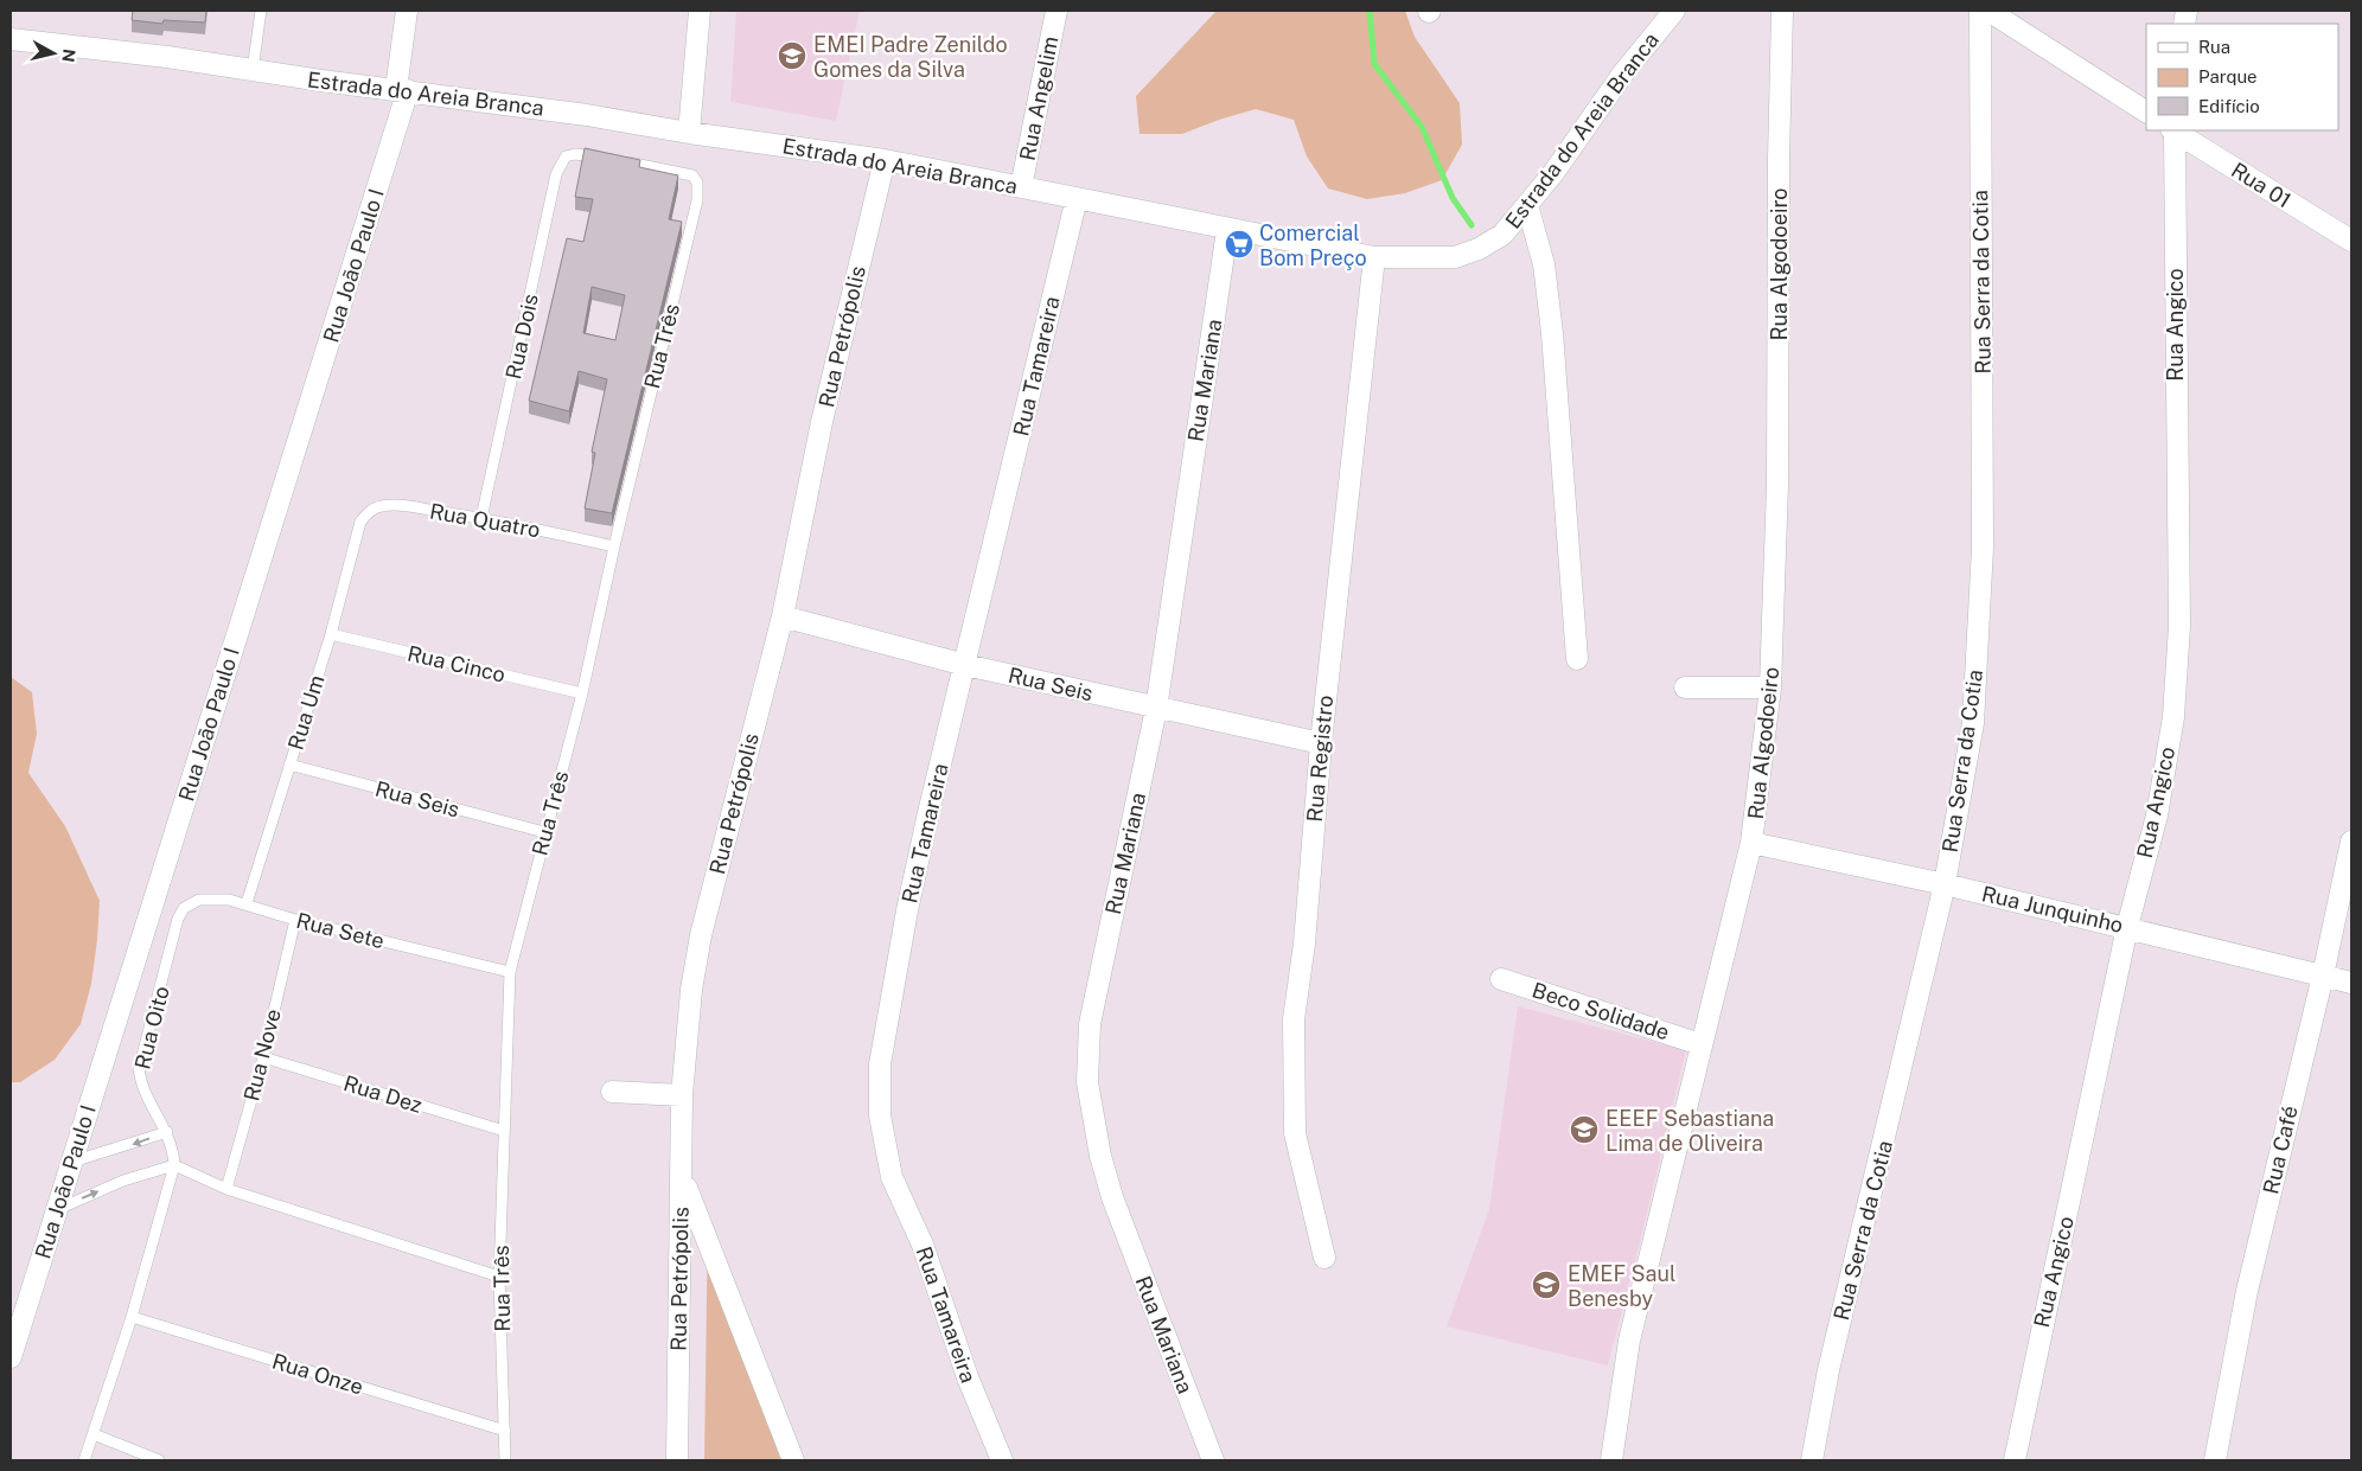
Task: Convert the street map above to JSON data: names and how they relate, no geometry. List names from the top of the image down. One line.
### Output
{"streets":{"street":["Estrada do Areia Branca","Rua Angelim","Rua 01","Rua Algodoeiro","Rua João Paulo I","Rua Serra da Cotia","Rua Angico","Rua Petrópolis","Rua Tamareira","Rua Mariana","Rua Seis","Rua Registro","Rua Junquinho","Beco Solidade","Rua Café"],"lane":["Rua Dois","Rua Três","Rua Quatro","Rua Cinco","Rua Um","Rua Sete","Rua Oito","Rua Nove","Rua Dez","Rua Onze"]},"crossings":[["Estrada do Areia Branca","Rua Angelim"],["Estrada do Areia Branca","Rua João Paulo I"],["Estrada do Areia Branca","Rua Petrópolis"],["Estrada do Areia Branca","Rua Tamareira"],["Estrada do Areia Branca","Rua Mariana"],["Estrada do Areia Branca","Rua Registro"],["Rua 01","Rua Angico"],["Rua Algodoeiro","Rua Junquinho"],["Rua Algodoeiro","Beco Solidade"],["Rua Serra da Cotia","Rua Junquinho"],["Rua Angico","Rua Junquinho"],["Rua Dois","Rua Três"],["Rua Dois","Rua Quatro"],["Rua Petrópolis","Rua Seis"],["Rua Três","Rua Quatro"],["Rua Três","Rua Cinco"],["Rua Três","Rua Seis"],["Rua Três","Rua Sete"],["Rua Três","Rua Dez"],["Rua Três","Rua Onze"],["Rua Tamareira","Rua Seis"],["Rua Mariana","Rua Seis"],["Rua Quatro","Rua Um"],["Rua Cinco","Rua Um"],["Rua Seis","Rua Um"],["Rua Seis","Rua Registro"],["Rua Um","Rua Sete"],["Rua Junquinho","Rua Café"],["Rua Sete","Rua Oito"],["Rua Sete","Rua Nove"],["Rua Nove","Rua Dez"]],"places":{"school or university":["EMEI Padre Zenildo Gomes da Silva","EEEF Sebastiana Lima de Oliveira","EMEF Saul Benesby"],"supermarket":["Comercial Bom Preço"]},"legend":["Rua","Parque","Edifício"],"north":"right"}
